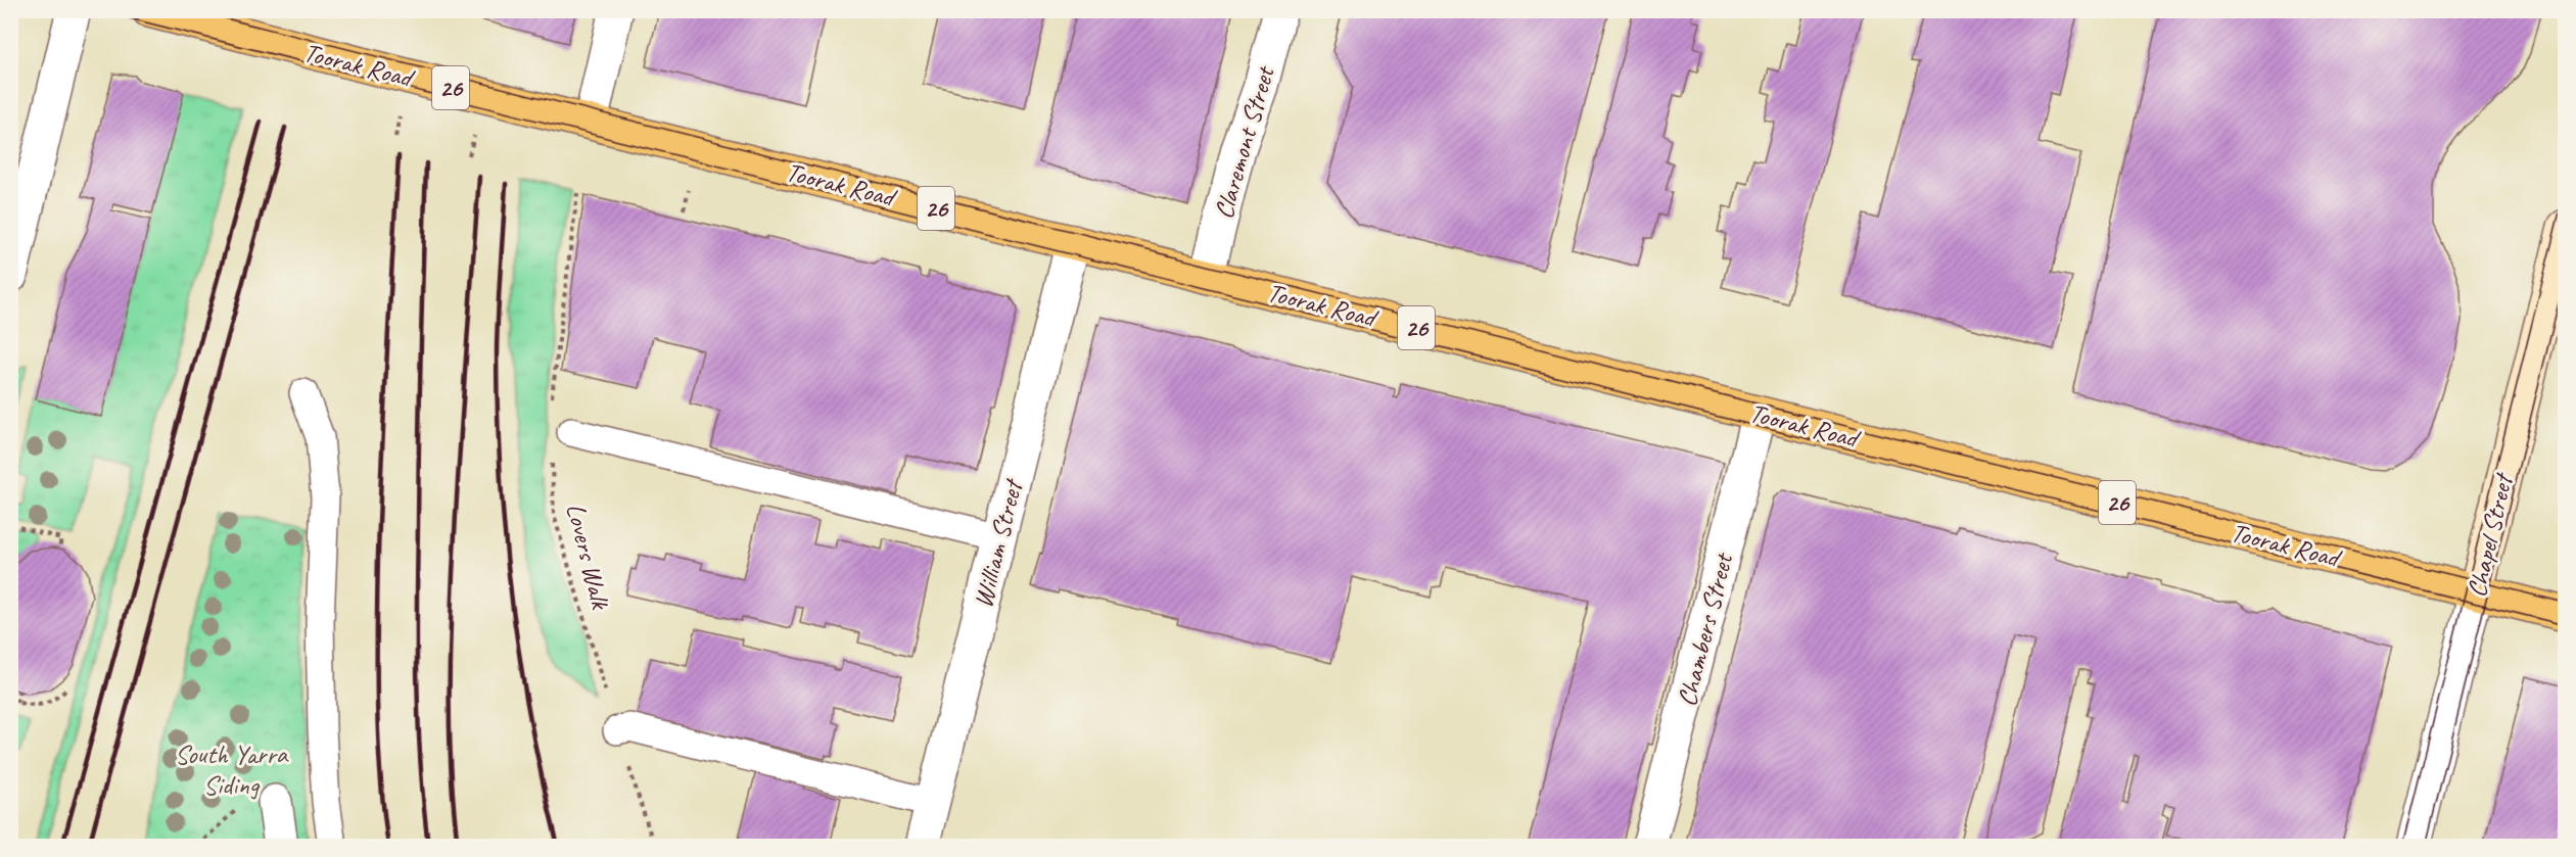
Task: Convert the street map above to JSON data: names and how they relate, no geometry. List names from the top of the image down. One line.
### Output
{"streets":{"main road":["Toorak Road","26","Chapel Street"],"street":["Claremont Street","William Street","Chambers Street"],"path":["Lovers Walk"]},"crossings":[["Toorak Road","Claremont Street"],["Toorak Road","Chapel Street"],["Toorak Road","William Street"],["Toorak Road","Chambers Street"]],"parks":["South Yarra Siding"]}
